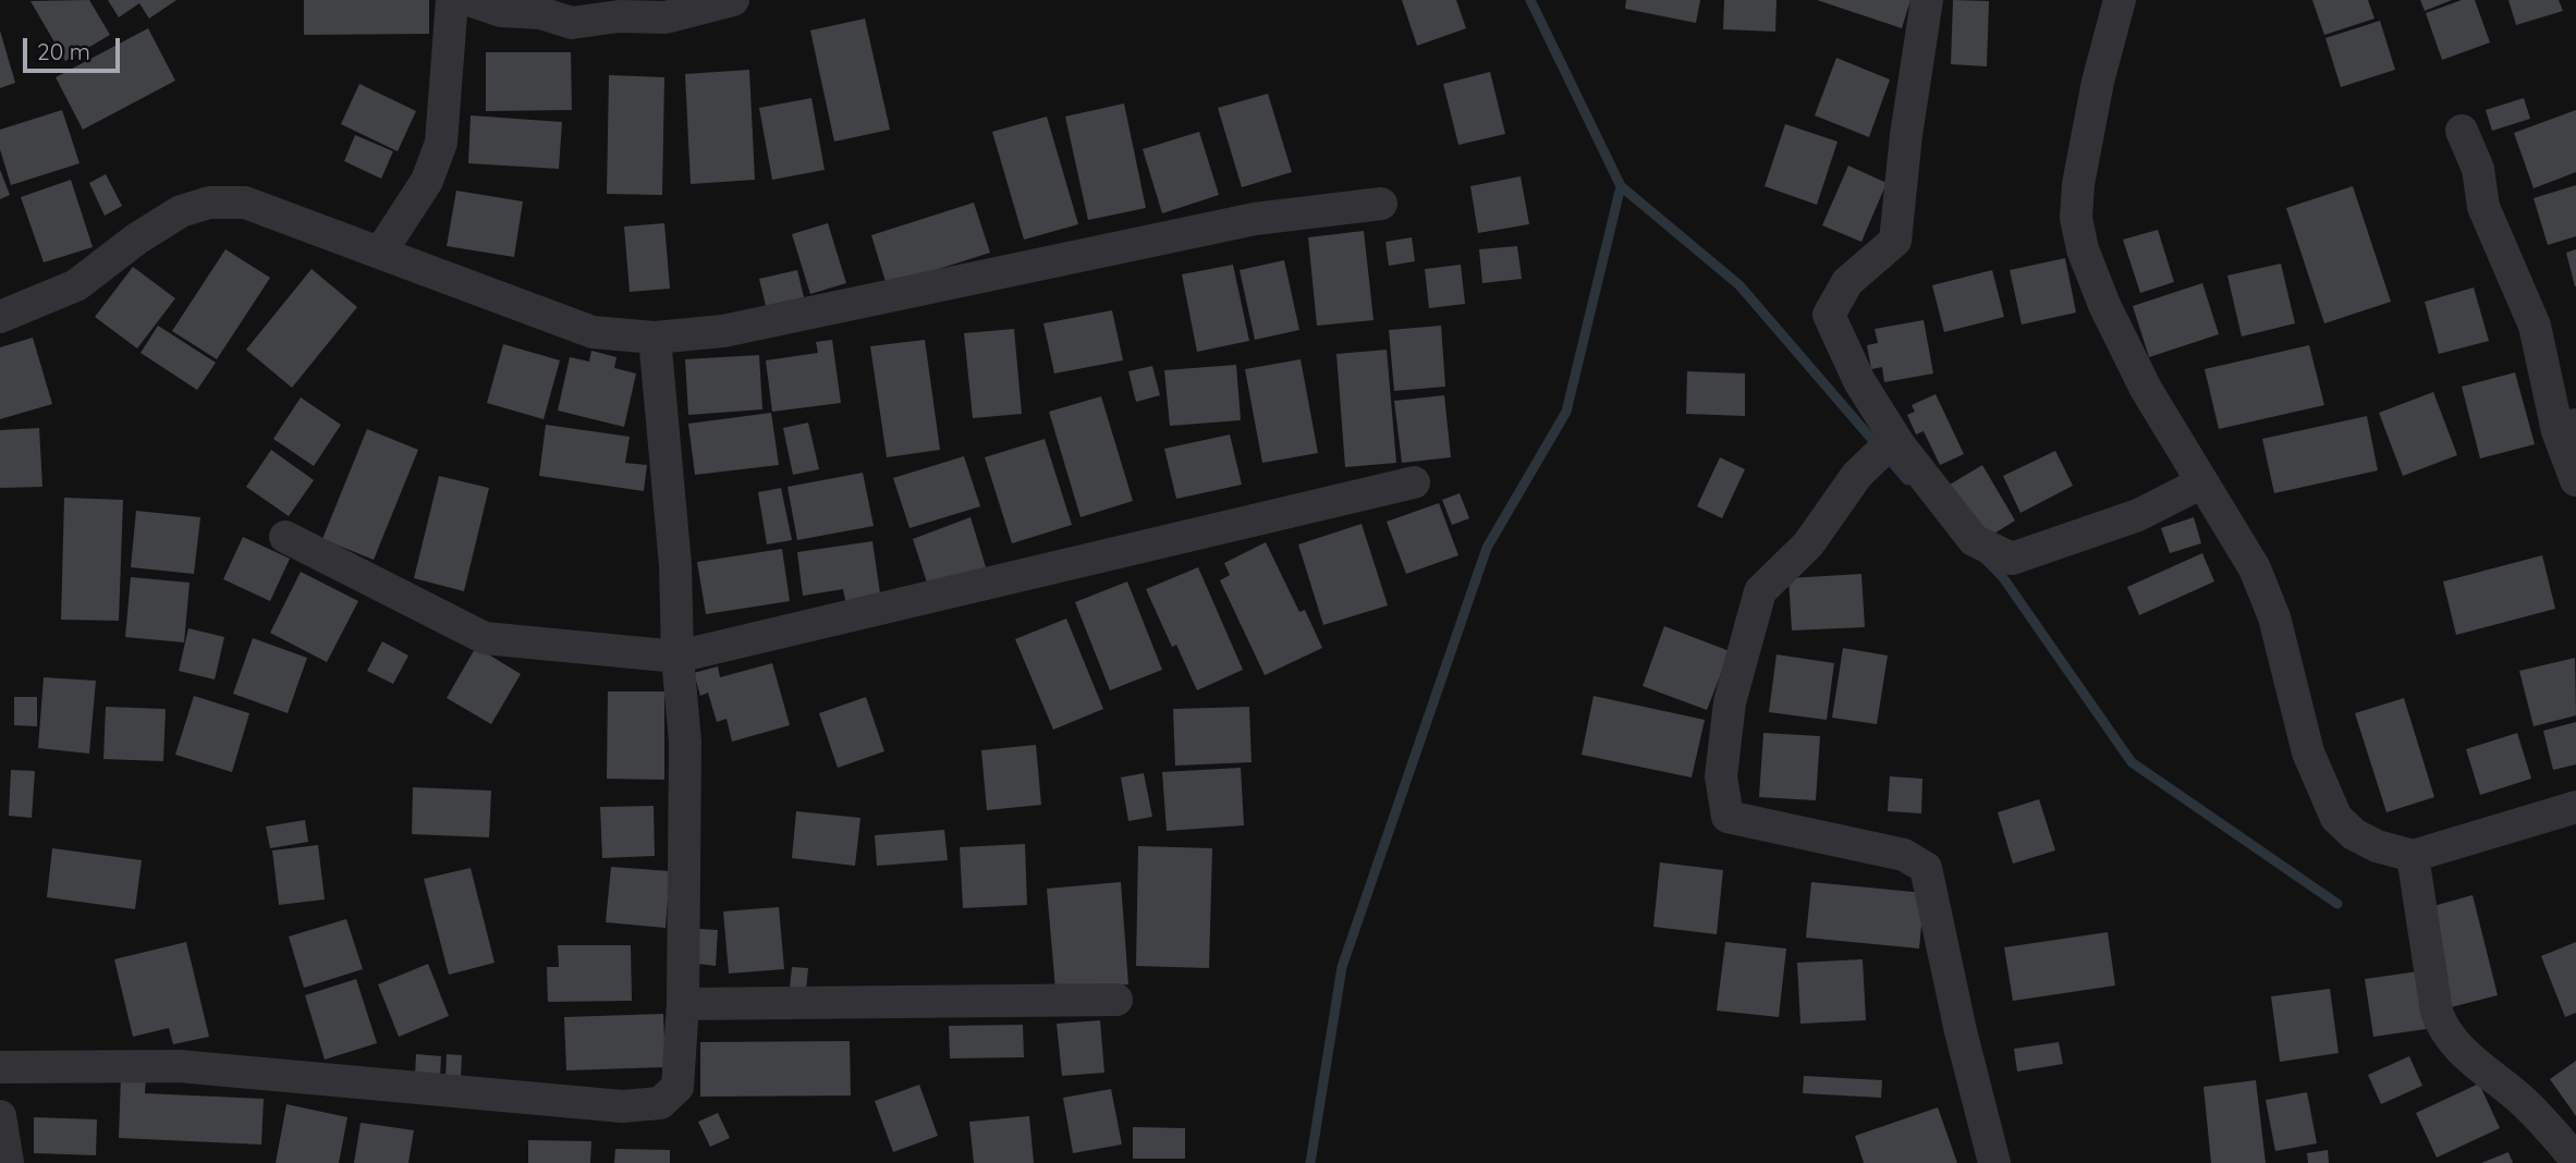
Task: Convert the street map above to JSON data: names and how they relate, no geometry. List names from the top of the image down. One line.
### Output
{"scale_bar":"20 m"}
